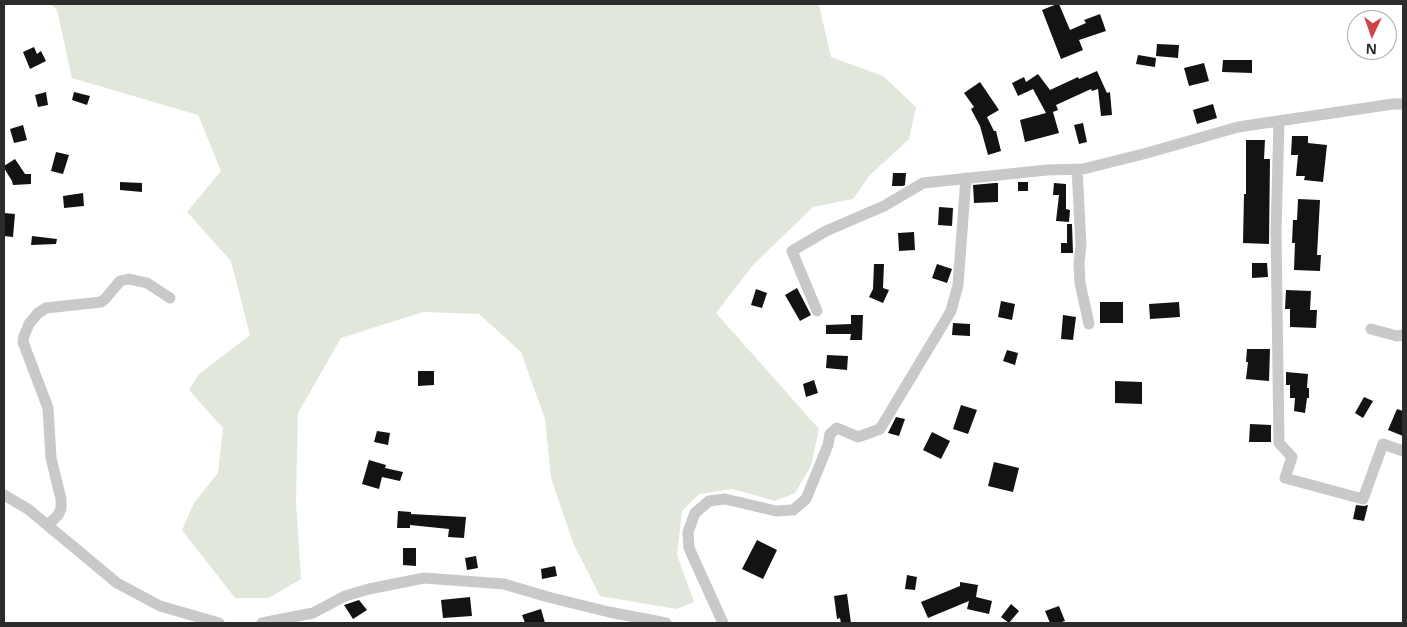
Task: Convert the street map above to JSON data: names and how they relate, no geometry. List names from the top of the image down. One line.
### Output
{"north":"bottom"}
